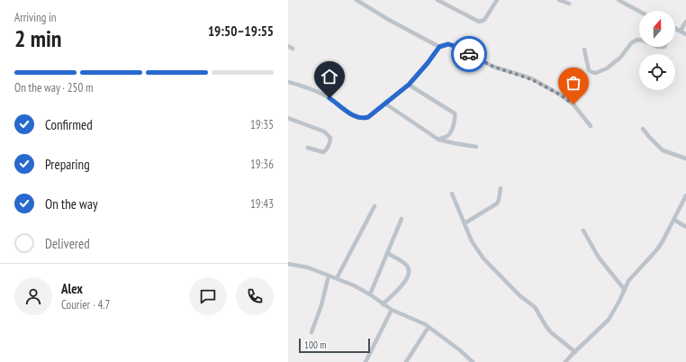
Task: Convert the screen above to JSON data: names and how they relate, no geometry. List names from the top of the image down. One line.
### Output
{"scale_bar":"100 m","north":"top","page":{"heading":["2 min","Arriving in","19:50–19:55"],"panel":["Alex","Courier · 4.7"],"bar":"On the way · 250 m","list":[["Confirmed","19:35"],["Preparing","19:36"],["On the way","19:43"],"Delivered"],"scale":"100 m"}}
